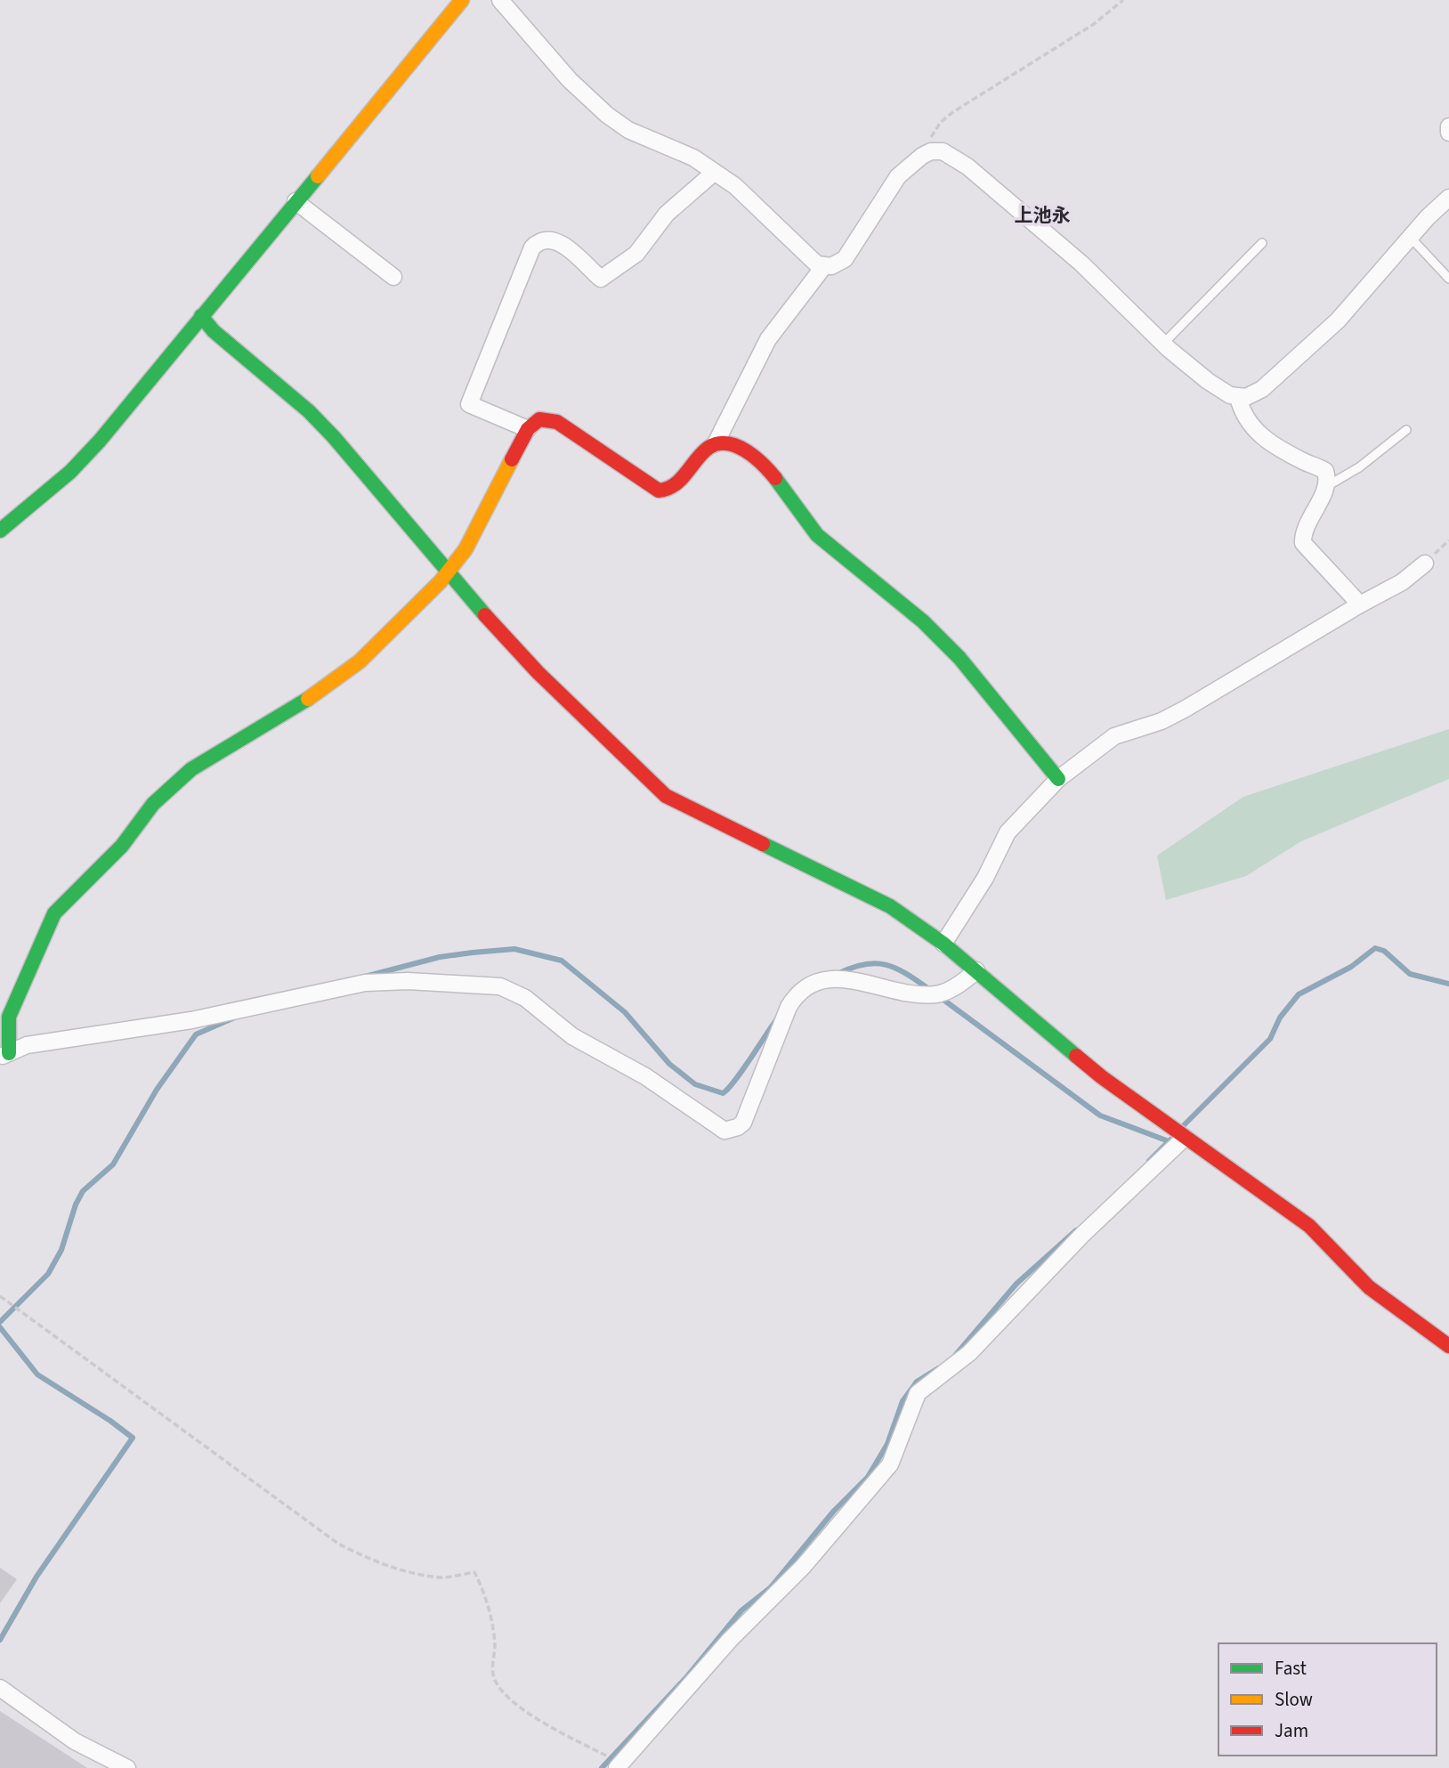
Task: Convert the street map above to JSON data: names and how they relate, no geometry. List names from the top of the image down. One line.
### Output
{"districts":["上池永"],"legend":["Fast","Slow","Jam"]}
